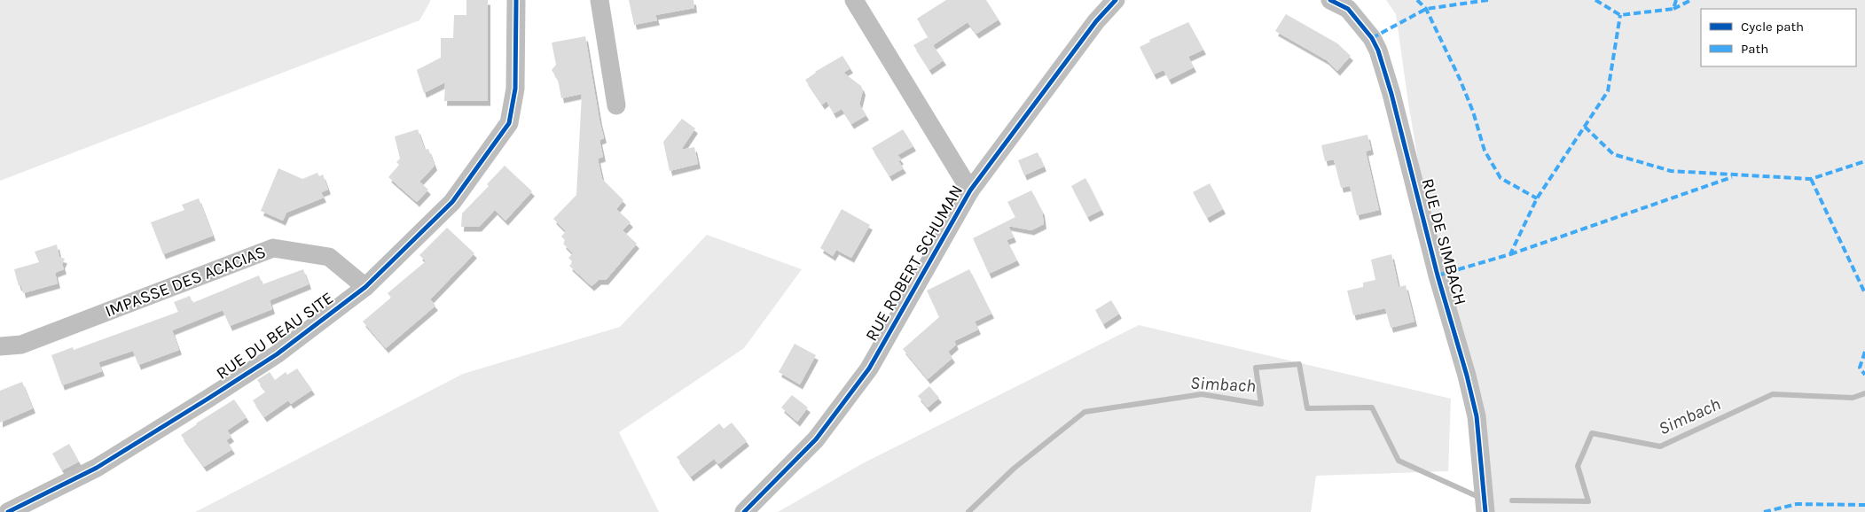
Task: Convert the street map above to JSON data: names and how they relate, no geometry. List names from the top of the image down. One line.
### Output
{"streets":{"street":["RUE DE SIMBACH","RUE ROBERT SCHUMAN","IMPASSE DES ACACIAS","RUE DU BEAU SITE"]},"crossings":[["IMPASSE DES ACACIAS","RUE DU BEAU SITE"]],"water":["Simbach"],"legend":["Cycle path","Path"]}
